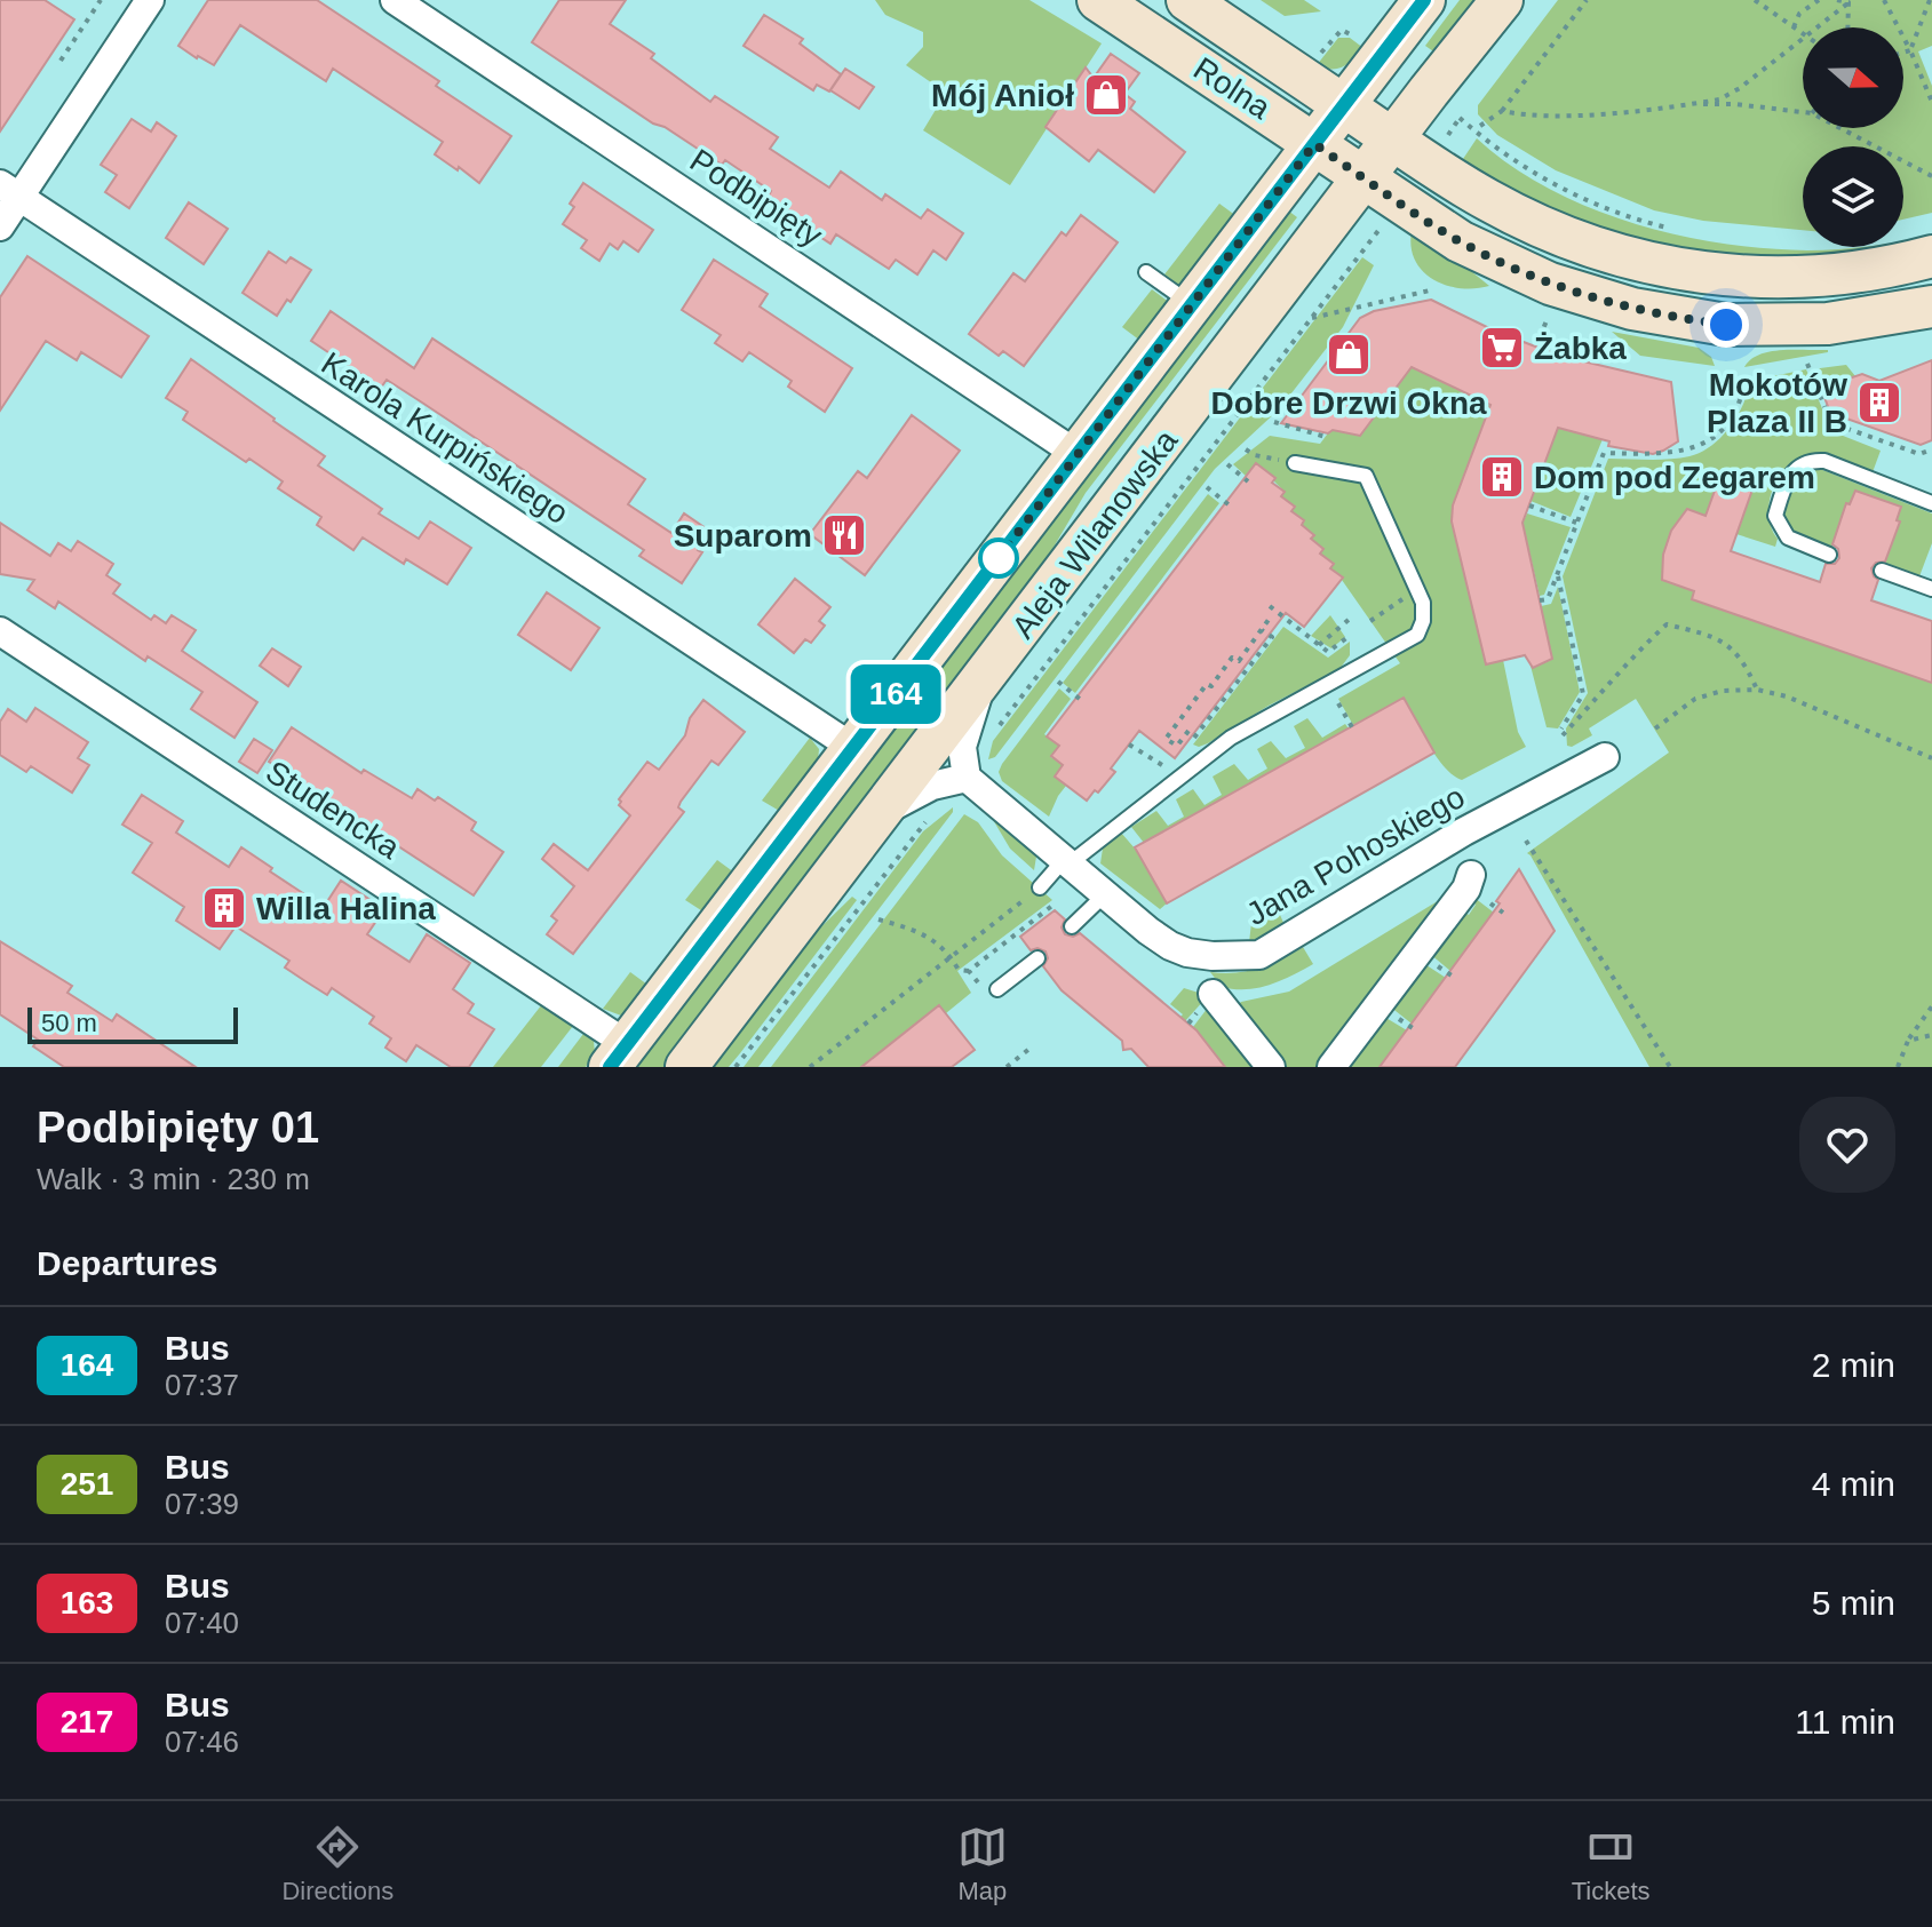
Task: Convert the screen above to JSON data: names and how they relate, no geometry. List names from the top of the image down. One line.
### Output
{"streets":{"main road":["Rolna","Aleja Wilanowska"],"street":["Podbipięty","Karola Kurpińskiego","Studencka","Jana Pohoskiego"]},"crossings":[["Rolna","Aleja Wilanowska"],["Podbipięty","Aleja Wilanowska"],["Karola Kurpińskiego","Aleja Wilanowska"],["Aleja Wilanowska","Studencka"]],"places":{"shop":["Mój Anioł","Dobre Drzwi Okna"],"supermarket":["Żabka"],"building":["Mokotów Plaza II B","Dom pod Zegarem","Willa Halina"],"restaurant":["Suparom"]},"lines":["bus line 164"],"scale_bar":"50 m","north":"right","page":{"on_map":"164","scale":"50 m","heading":[["Podbipięty 01","Walk · 3 min · 230 m"],"Departures"],"list":[{"mark":"164","name":"Bus","note":"07:37","value":"2 min"},{"mark":"251","name":"Bus","note":"07:39","value":"4 min"},{"mark":"163","name":"Bus","note":"07:40","value":"5 min"},{"mark":"217","name":"Bus","note":"07:46","value":"11 min"}],"tabs":["Directions","Map","Tickets"]}}
